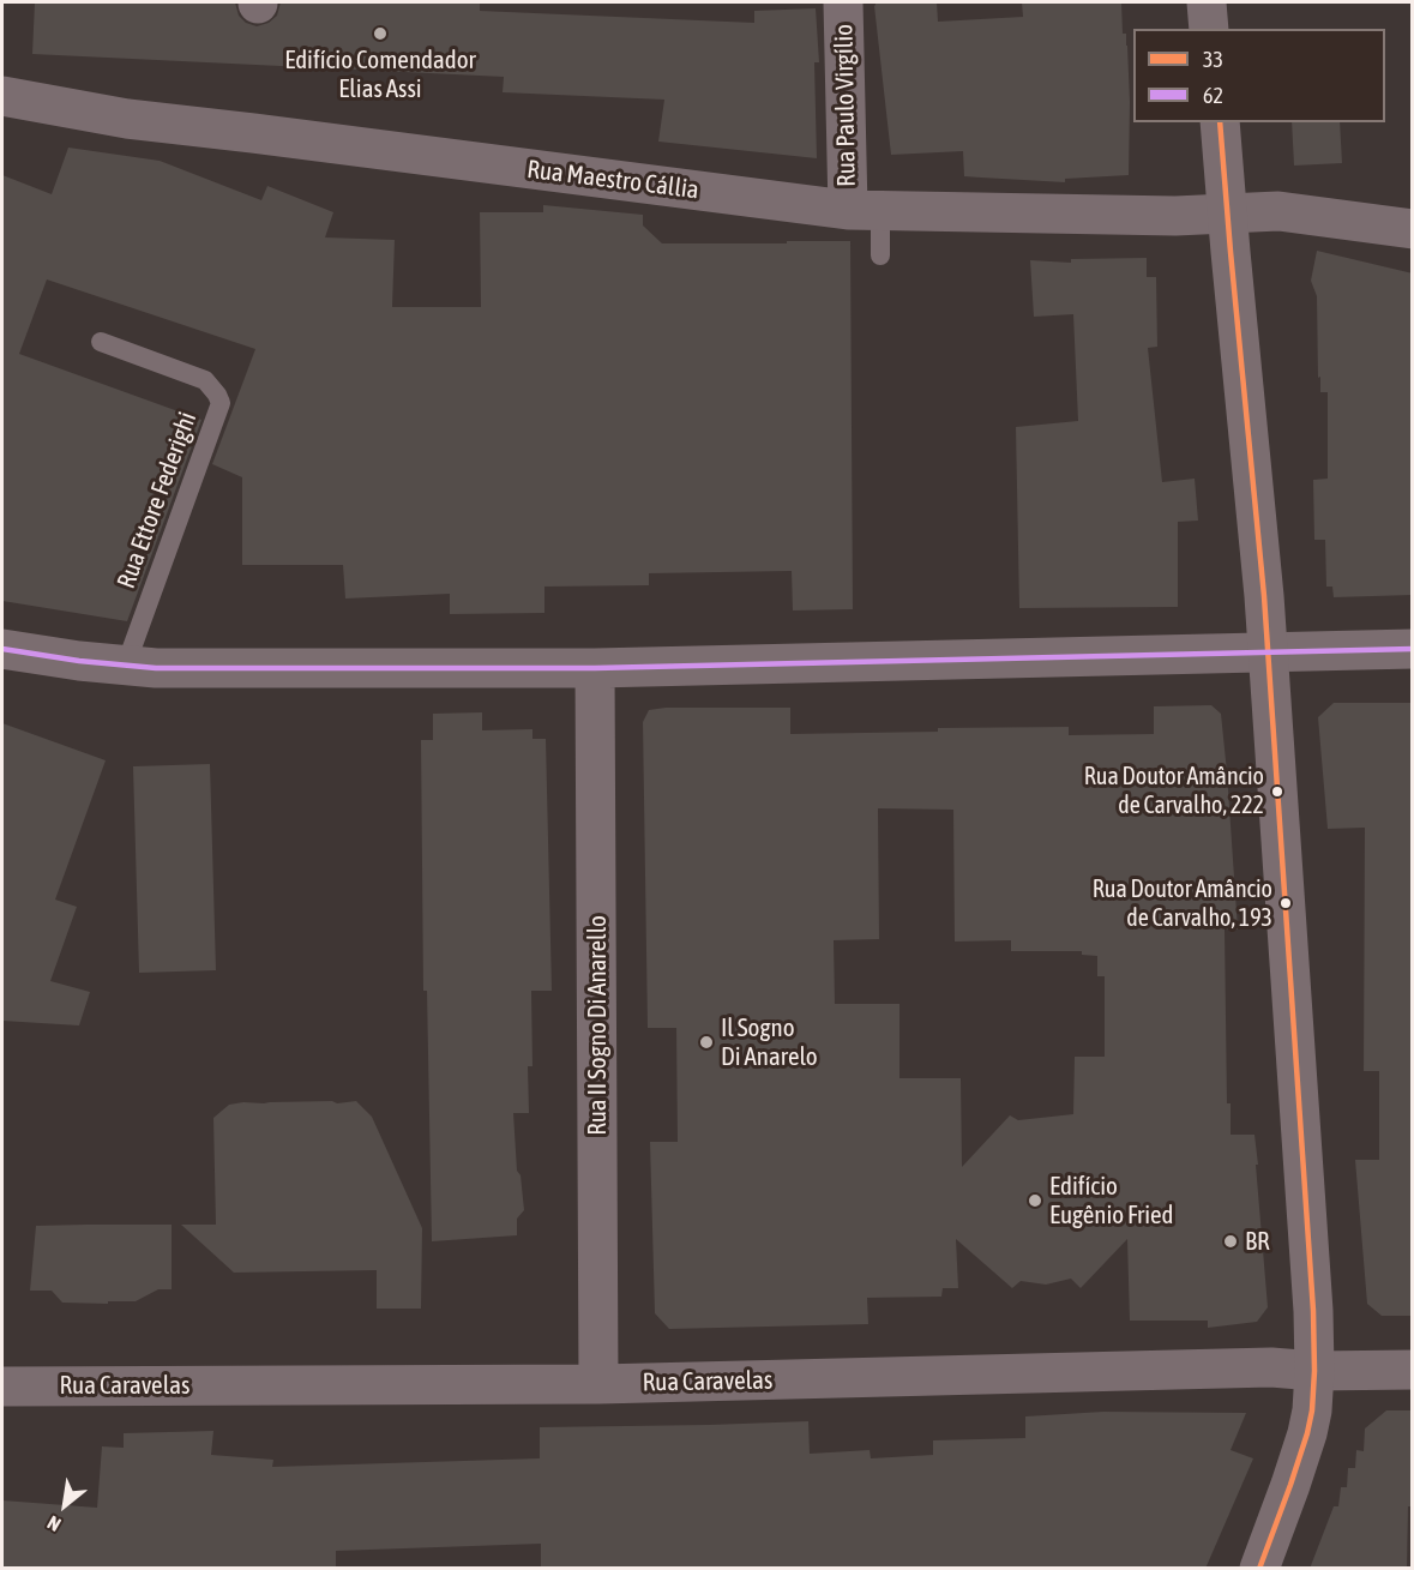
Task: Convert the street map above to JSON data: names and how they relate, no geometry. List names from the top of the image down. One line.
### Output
{"streets":{"street":["Rua Paulo Virgílio","Rua Maestro Cállia","Rua II Sogno Di Anarello","Rua Caravelas"],"lane":["Rua Ettore Federighi"]},"crossings":[["Rua Paulo Virgílio","Rua Maestro Cállia"],["Rua II Sogno Di Anarello","Rua Caravelas"]],"places":["Edifício Comendador Elias Assi","Rua Doutor Amâncio de Carvalho, 222","Rua Doutor Amâncio de Carvalho, 193","Il Sogno Di Anarelo","Edifício Eugênio Fried","BR"],"lines":["transit line 33","transit line 62"],"legend":["33","62"],"north":"bottom left"}
